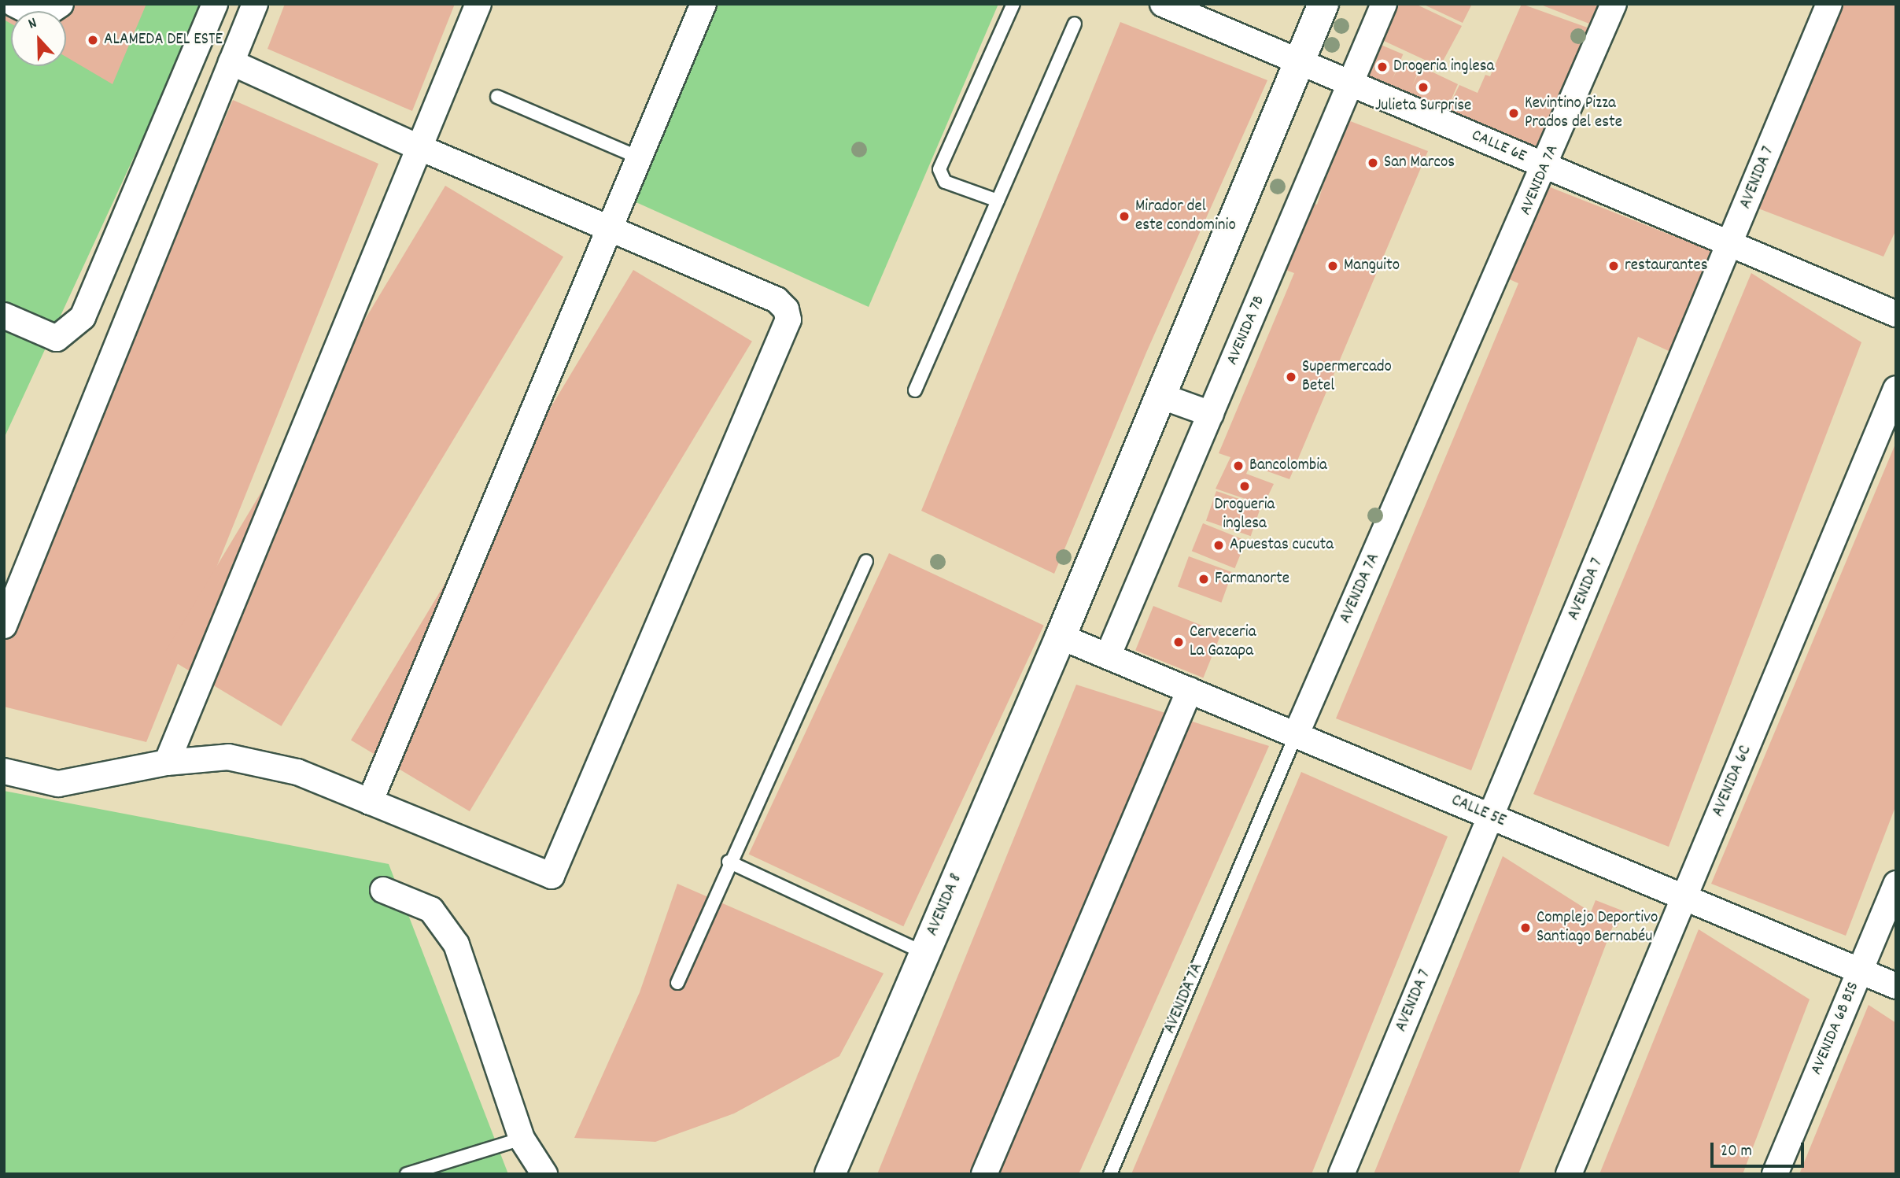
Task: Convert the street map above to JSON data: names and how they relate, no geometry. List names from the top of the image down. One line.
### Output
{"streets":{"street":["CALLE 6E","AVENIDA 7","AVENIDA 7A","AVENIDA 7B","AVENIDA 6C","CALLE 5E","AVENIDA 8","AVENIDA 6B BIS"]},"crossings":[["CALLE 6E","AVENIDA 7"],["CALLE 6E","AVENIDA 7A"],["CALLE 6E","AVENIDA 7B"],["AVENIDA 7","CALLE 5E"],["AVENIDA 7A","CALLE 5E"],["AVENIDA 7B","CALLE 5E"],["AVENIDA 6C","CALLE 5E"],["CALLE 5E","AVENIDA 8"],["CALLE 5E","AVENIDA 6B BIS"]],"places":["ALAMEDA DEL ESTE","Drogeria inglesa","Julieta Surprise","Kevintino Pizza Prados del este","San Marcos","Mirador del este condominio","Manguito","restaurantes","Supermercado Betel","Bancolombia","Drogueria inglesa","Apuestas cucuta","Farmanorte","Cerveceria La Gazapa","Complejo Deportivo Santiago Bernabéu"],"scale_bar":"20 m","north":"top"}
